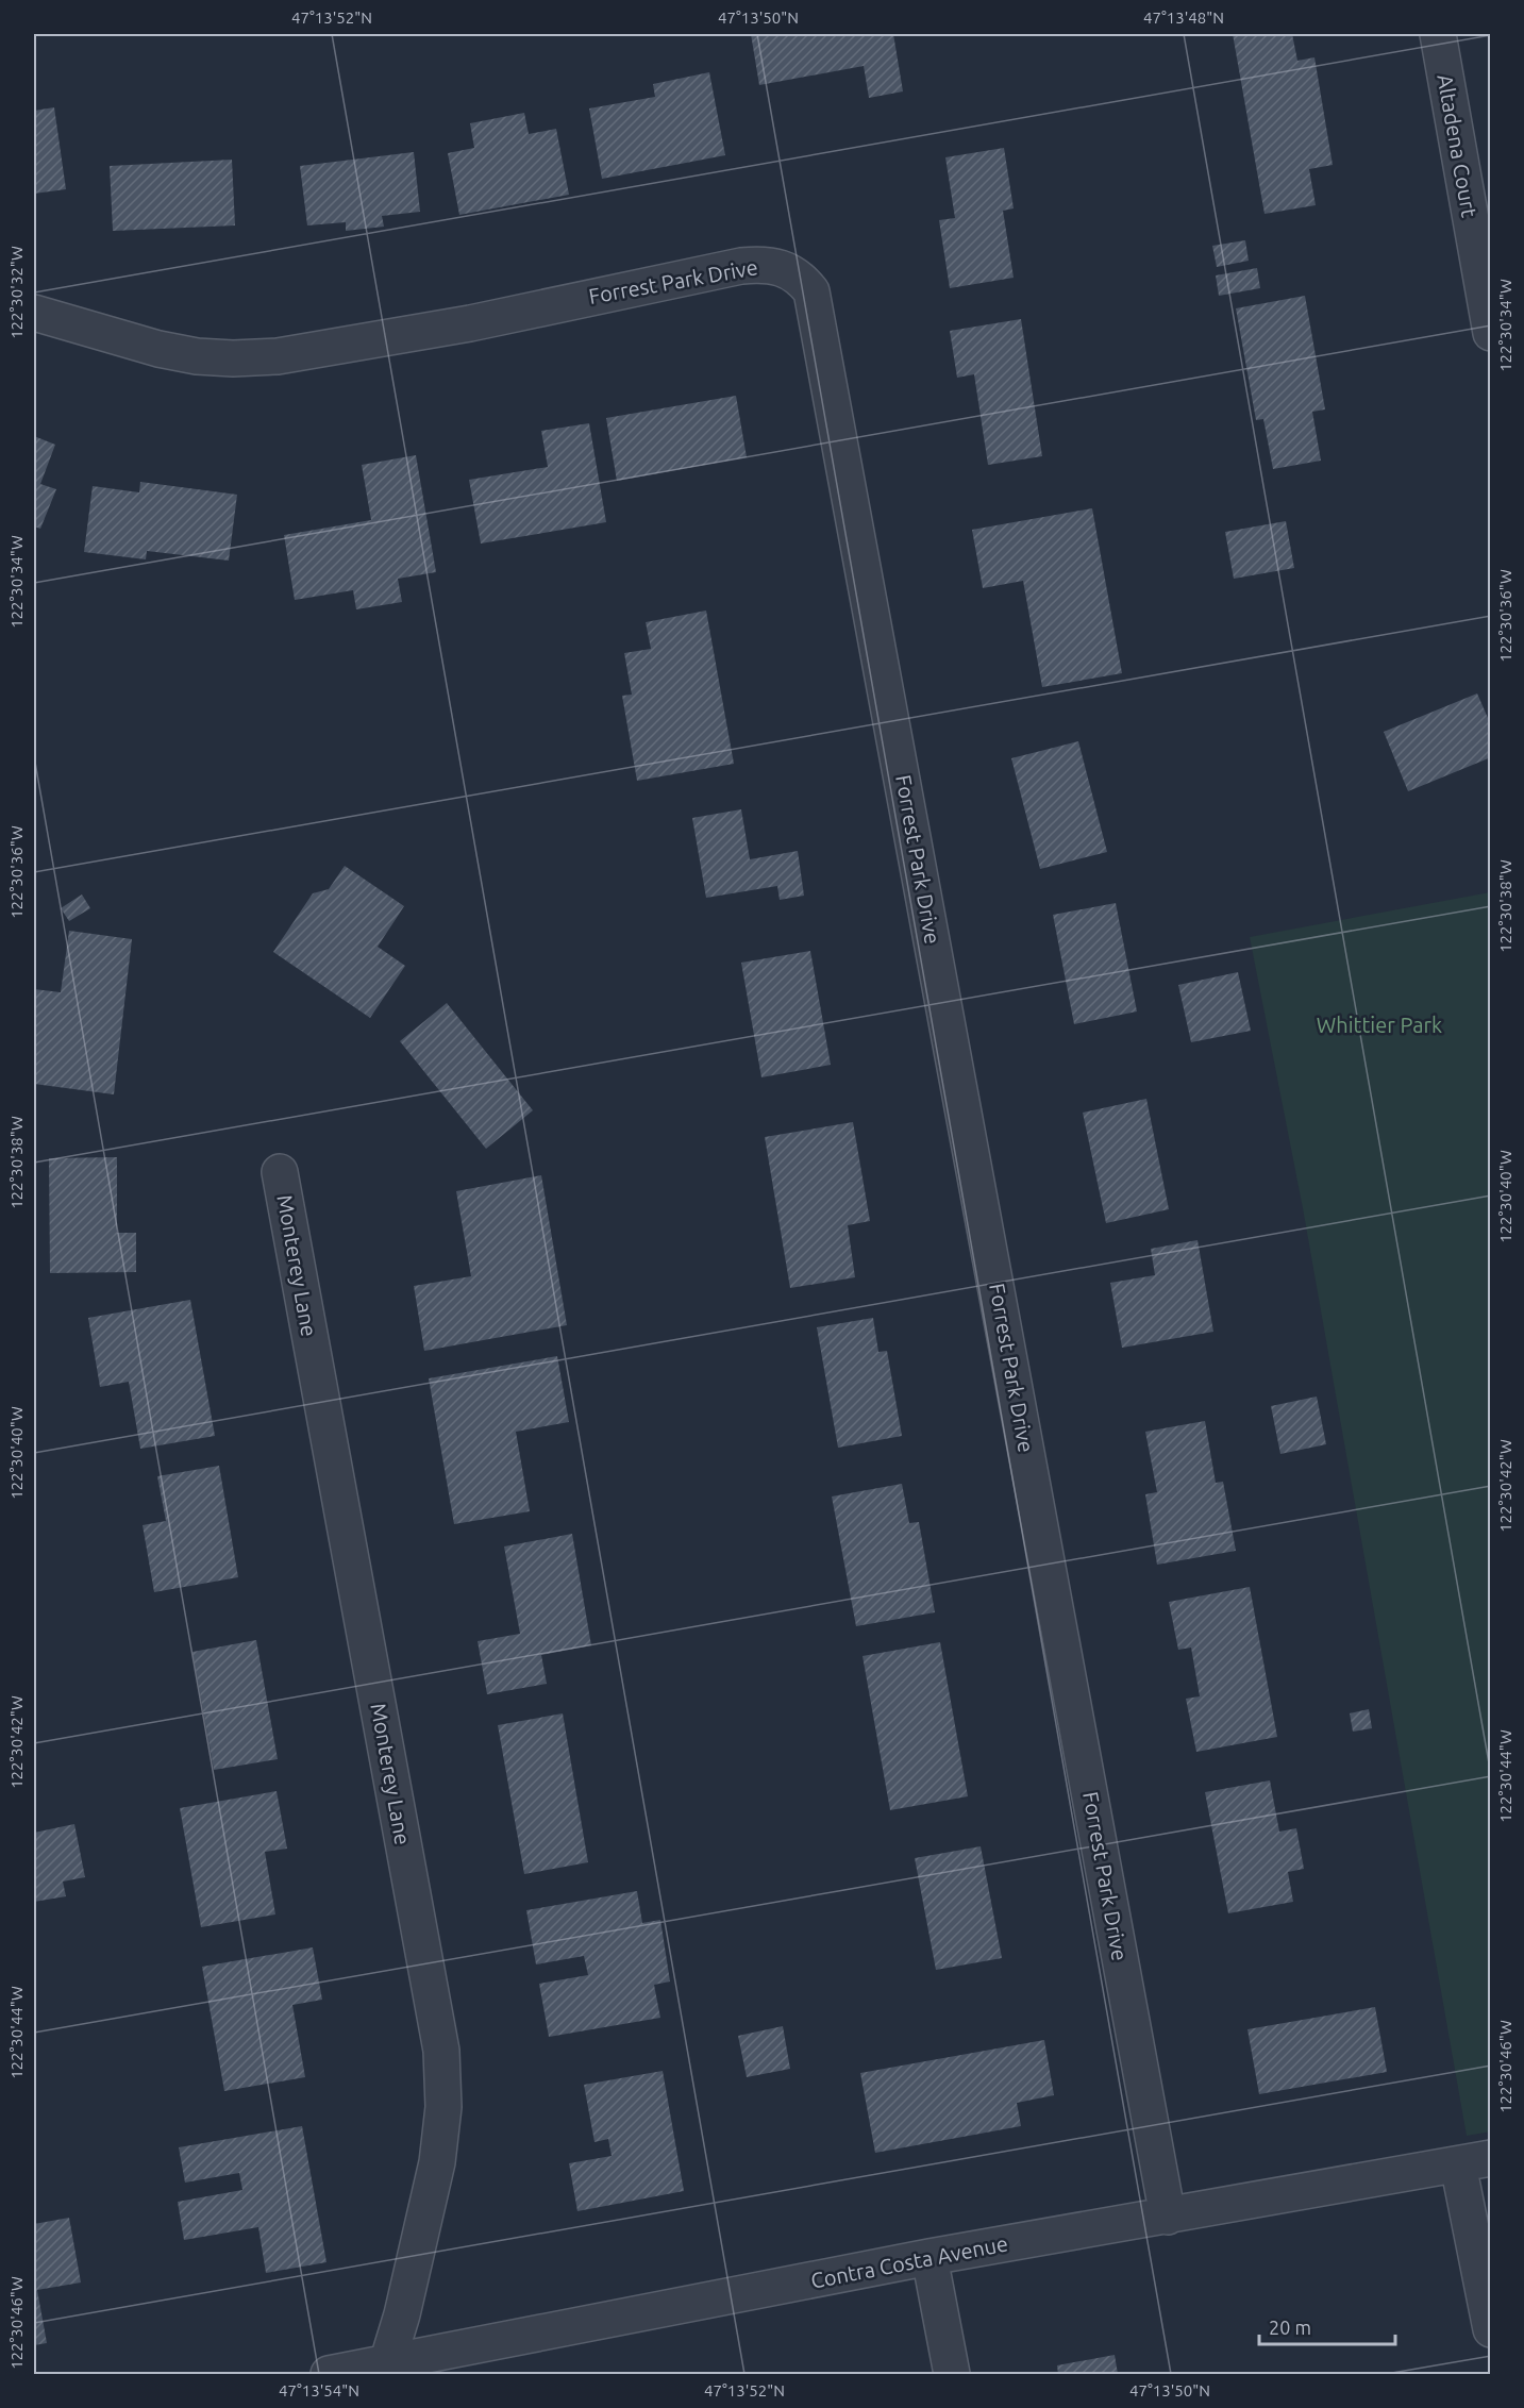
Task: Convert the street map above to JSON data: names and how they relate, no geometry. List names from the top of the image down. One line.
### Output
{"streets":{"street":["Altadena Court","Forrest Park Drive","Monterey Lane","Contra Costa Avenue"]},"crossings":[["Forrest Park Drive","Contra Costa Avenue"],["Monterey Lane","Contra Costa Avenue"]],"parks":["Whittier Park"],"scale_bar":"20 m","coordinates":["47°13'52\"N","47°13'50\"N","47°13'48\"N","122°30'32\"W","122°30'34\"W","122°30'36\"W","122°30'38\"W","122°30'40\"W","122°30'42\"W","122°30'44\"W","122°30'46\"W","47°13'54\"N"]}
